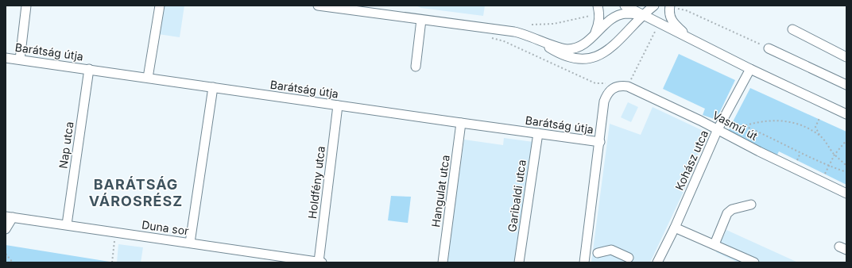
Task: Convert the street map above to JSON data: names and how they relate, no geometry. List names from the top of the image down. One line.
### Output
{"streets":{"street":["Barátság útja","Vasmű út","Nap utca","Kohász utca","Holdfény utca","Hangulat utca","Garibaldi utca","Duna sor"]},"crossings":[["Barátság útja","Vasmű út"],["Barátság útja","Nap utca"],["Barátság útja","Holdfény utca"],["Barátság útja","Hangulat utca"],["Barátság útja","Garibaldi utca"],["Vasmű út","Kohász utca"],["Nap utca","Duna sor"],["Holdfény utca","Duna sor"]],"districts":["BARÁTSÁG VÁROSRÉSZ"]}
